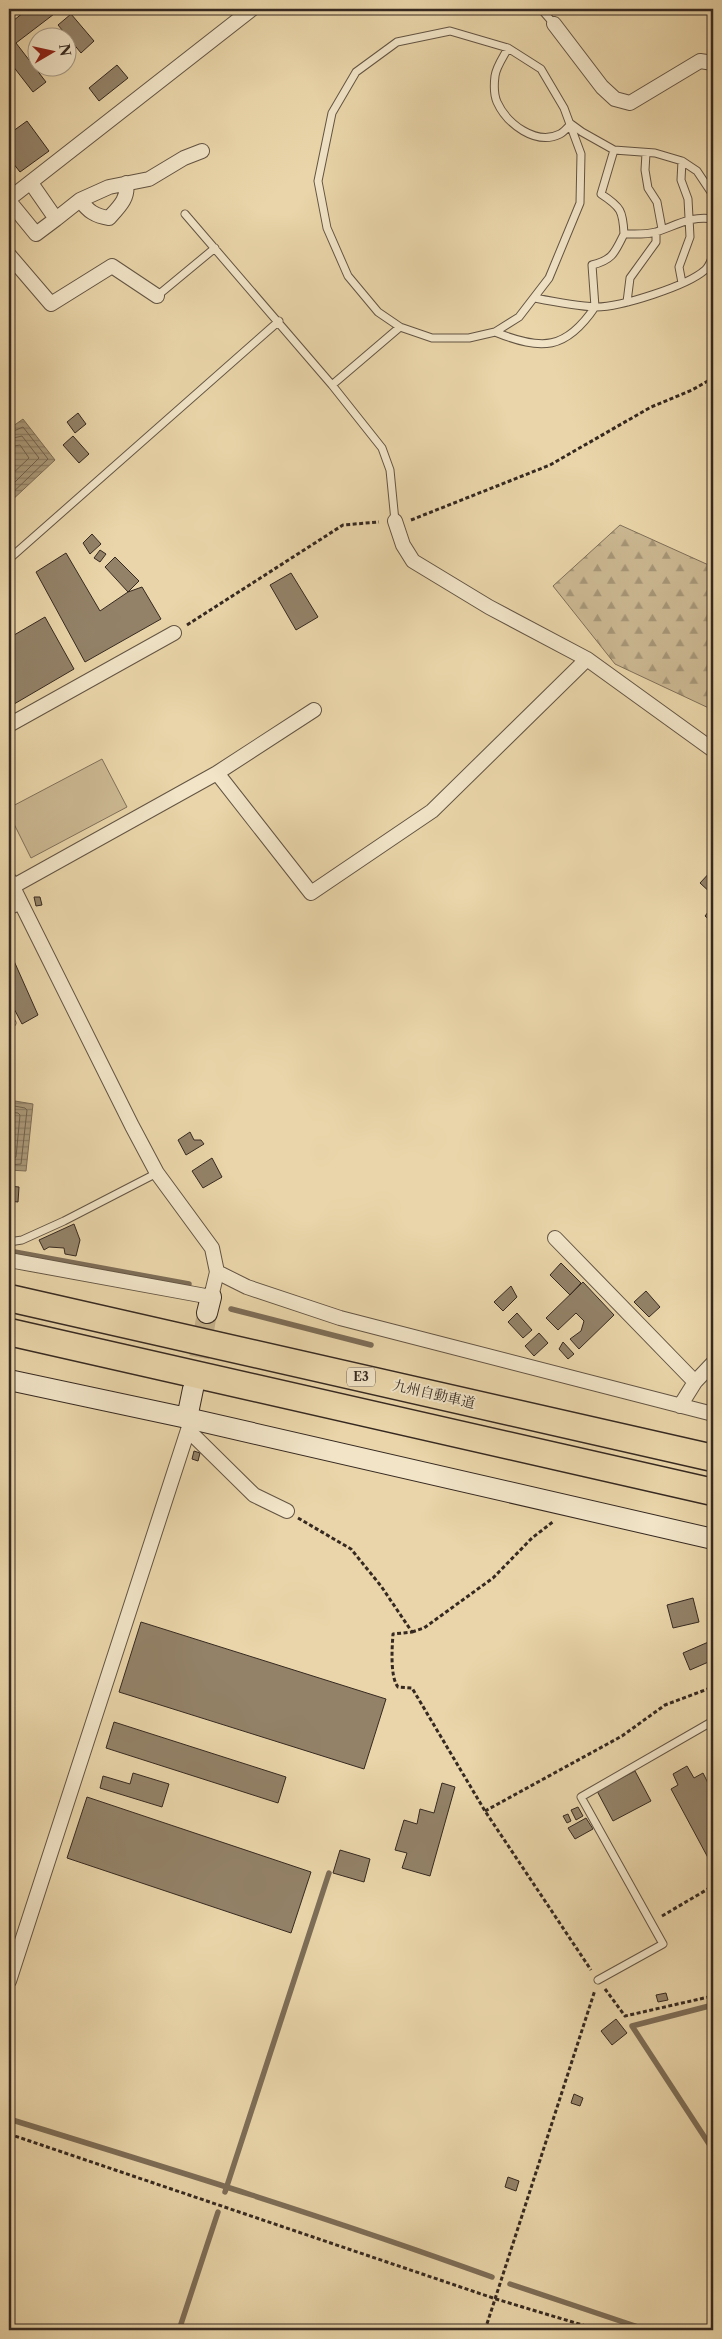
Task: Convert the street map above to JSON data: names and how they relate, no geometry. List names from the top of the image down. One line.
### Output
{"streets":{"highway":["E3","九州自動車道"]},"north":"right"}
